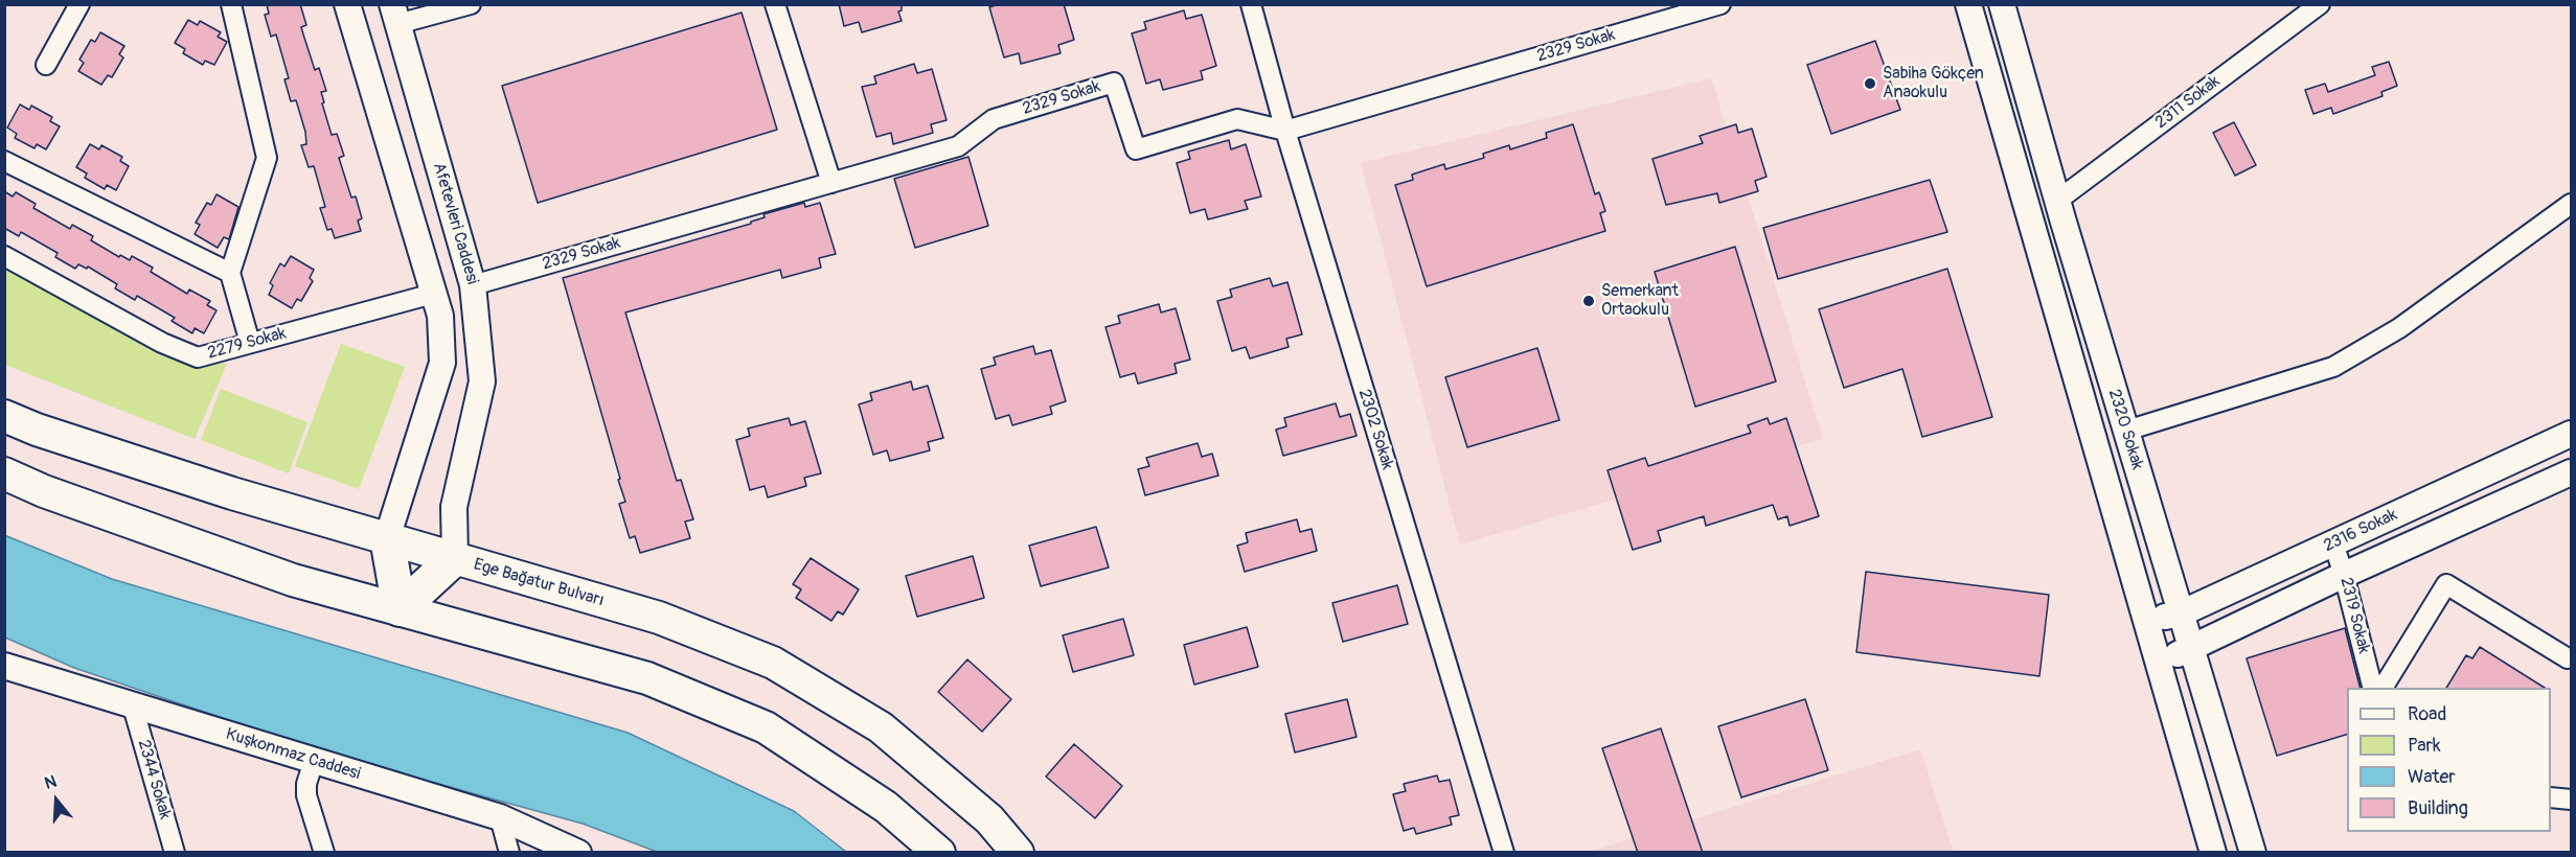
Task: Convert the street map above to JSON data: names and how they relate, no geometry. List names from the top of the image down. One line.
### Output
{"streets":{"main road":["Ege Bağatur Bulvarı"],"street":["2329 Sokak","2311 Sokak","Afetevleri Caddesi","2279 Sokak","2302 Sokak","2320 Sokak","2316 Sokak","2319 Sokak","Kuşkonmaz Caddesi","2344 Sokak"]},"crossings":[["2329 Sokak","Afetevleri Caddesi"],["2329 Sokak","2302 Sokak"],["2311 Sokak","2320 Sokak"],["Afetevleri Caddesi","Ege Bağatur Bulvarı"],["2320 Sokak","2316 Sokak"],["2316 Sokak","2319 Sokak"],["Kuşkonmaz Caddesi","2344 Sokak"]],"places":["Sabiha Gökçen Anaokulu","Semerkant Ortaokulu"],"legend":["Road","Park","Water","Building"],"north":"top"}
